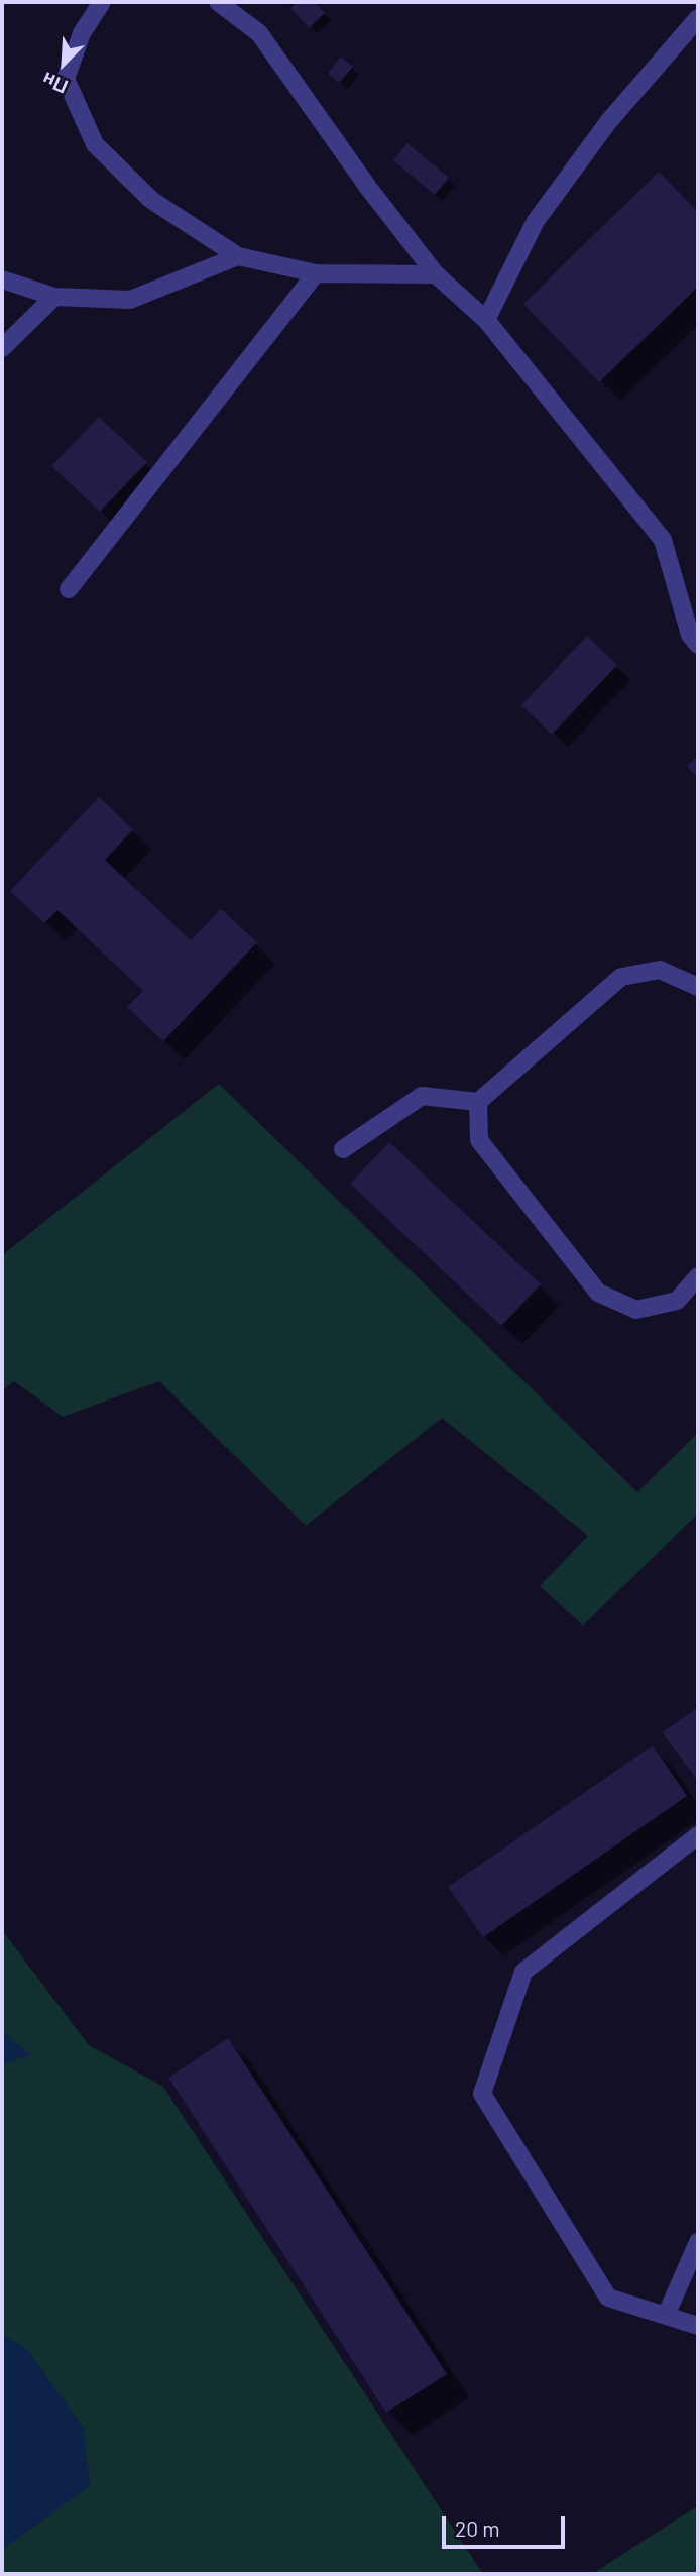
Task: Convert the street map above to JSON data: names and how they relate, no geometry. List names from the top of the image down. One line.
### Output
{"scale_bar":"20 m","north":"bottom left"}
